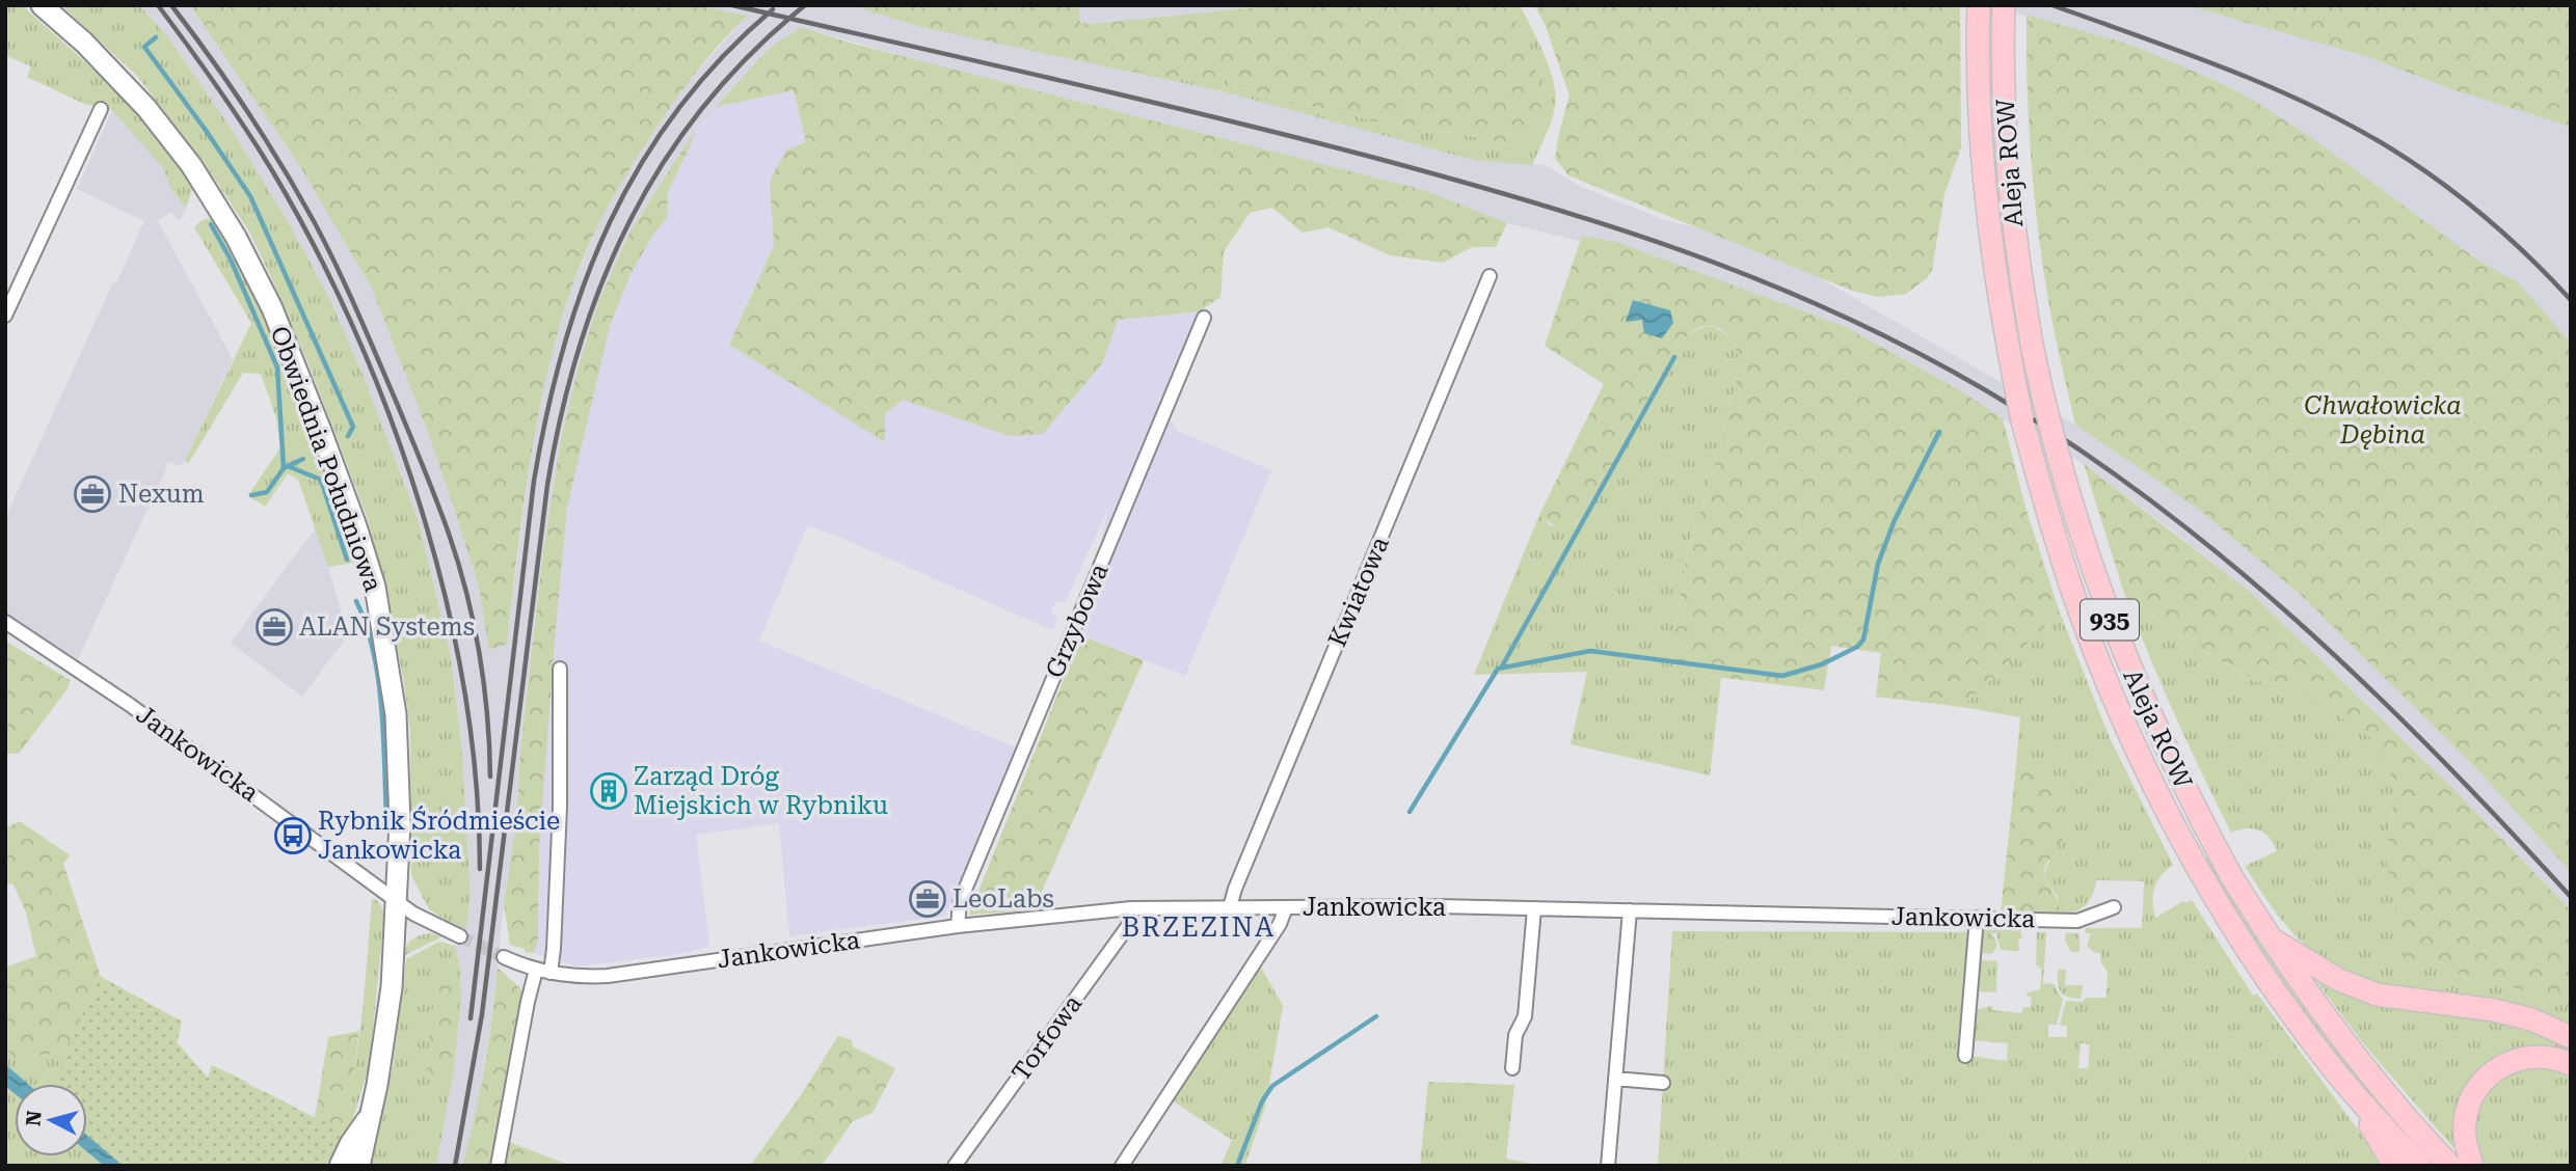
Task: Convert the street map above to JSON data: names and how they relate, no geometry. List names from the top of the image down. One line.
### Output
{"streets":{"main road":["Aleja ROW","Obwiednia Południowa","935"],"street":["Kwiatowa","Grzybowa","Jankowicka","Torfowa"]},"crossings":[["Obwiednia Południowa","Jankowicka"],["Kwiatowa","Jankowicka"],["Grzybowa","Jankowicka"],["Jankowicka","Torfowa"]],"districts":["BRZEZINA"],"parks":["Chwałowicka Dębina"],"places":{"office":["Nexum","ALAN Systems","LeoLabs"],"building":["Zarząd Dróg Miejskich w Rybniku"],"bus stop":["Rybnik Śródmieście Jankowicka"]},"north":"left"}
